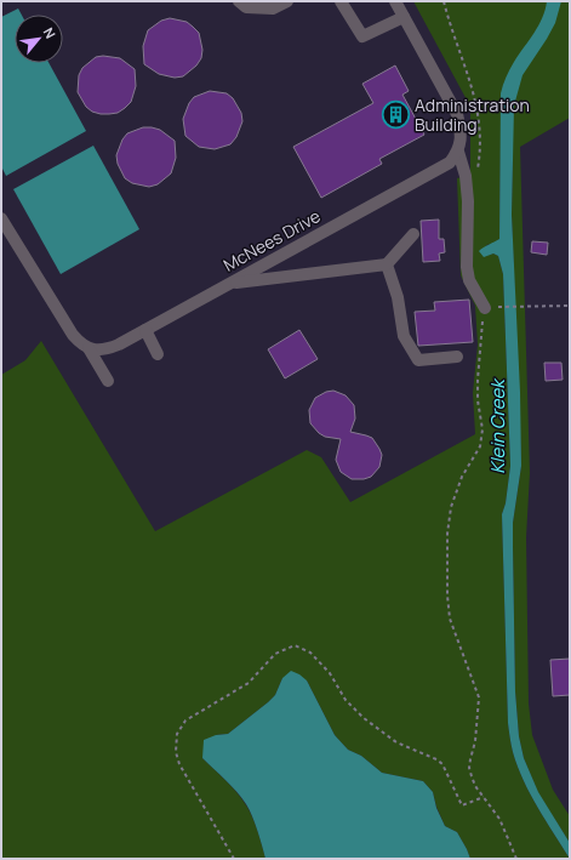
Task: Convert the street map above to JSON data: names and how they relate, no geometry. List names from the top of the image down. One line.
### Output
{"streets":{"lane":["McNees Drive"]},"water":["Klein Creek"],"places":{"building":["Administration Building"]},"north":"top right"}
